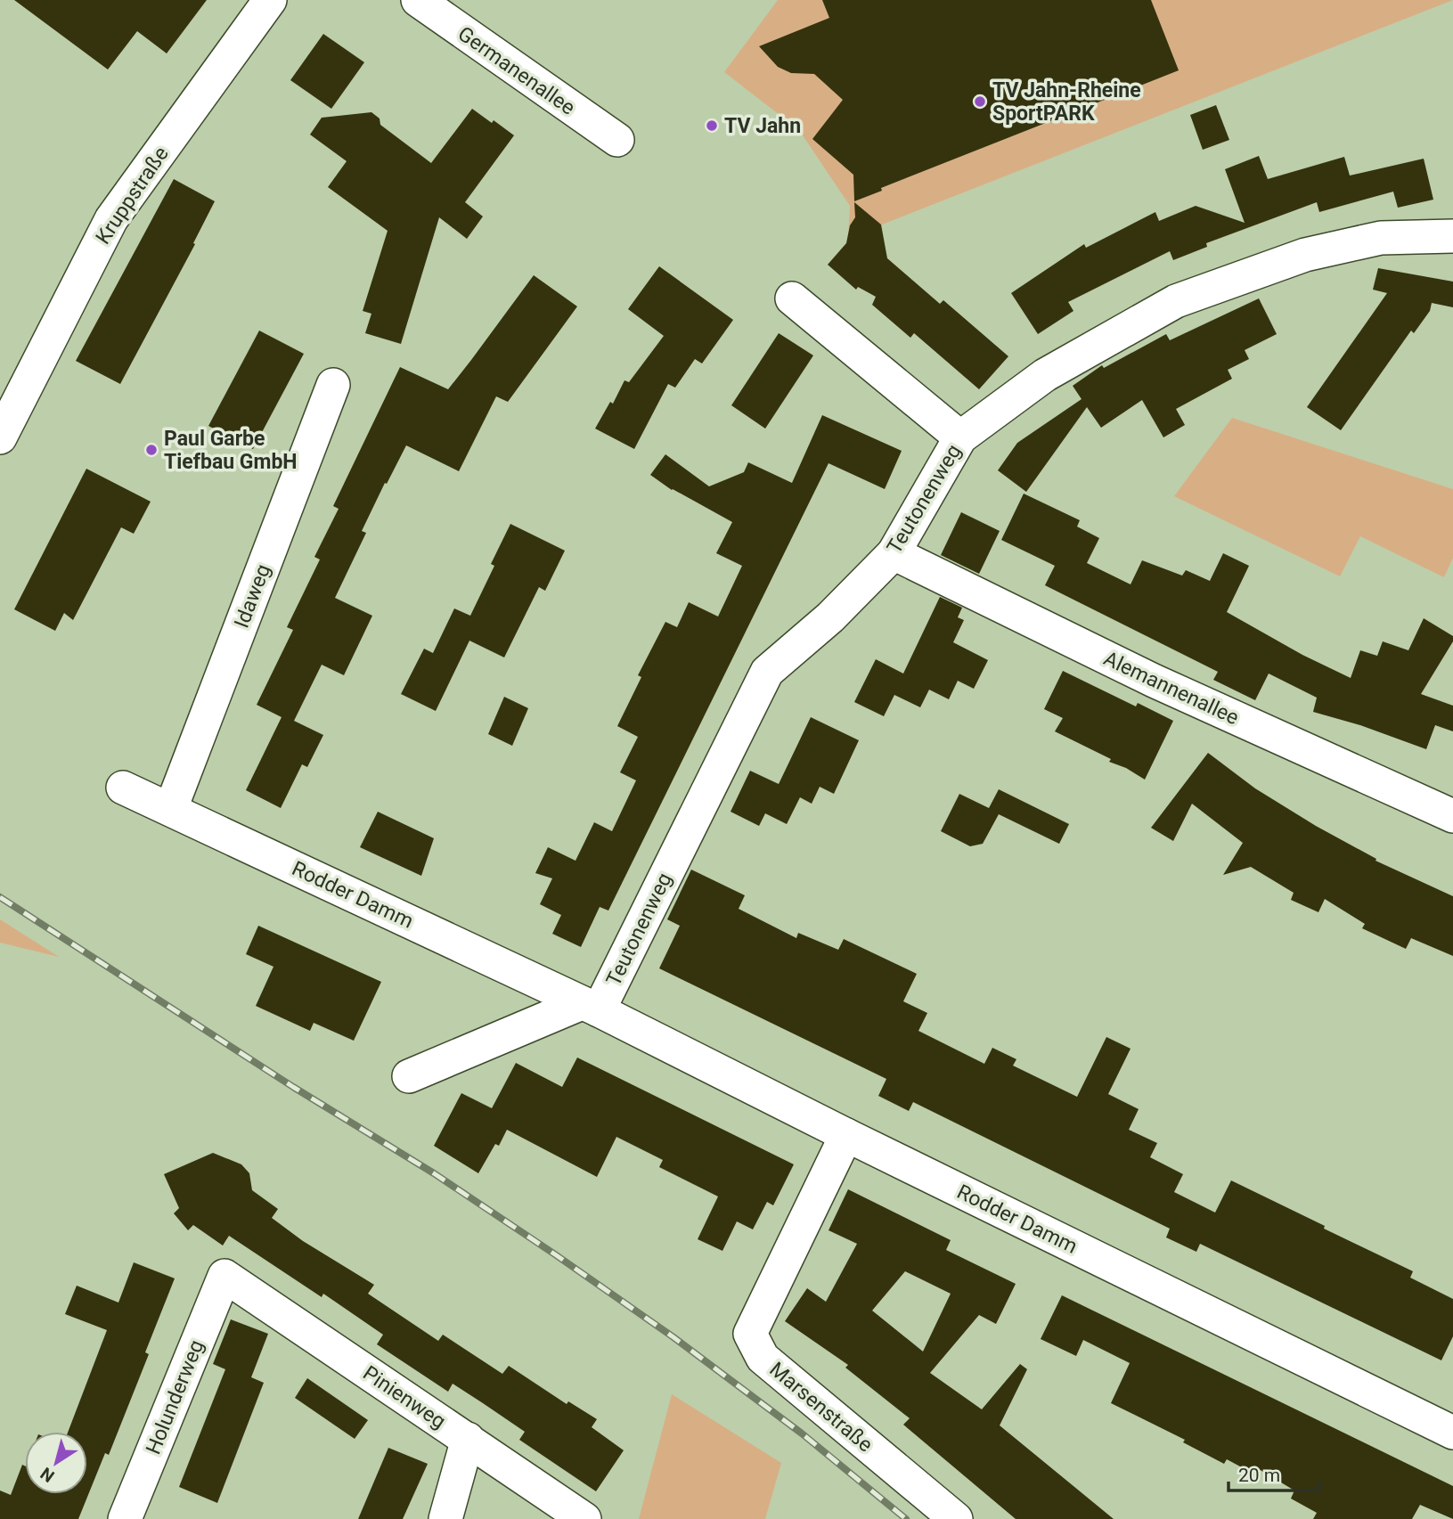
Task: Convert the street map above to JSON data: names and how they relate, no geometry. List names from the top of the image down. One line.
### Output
{"streets":{"street":["Germanenallee","Kruppstraße","Teutonenweg","Idaweg","Alemannenallee","Rodder Damm","Holunderweg","Pinienweg","Marsenstraße"]},"crossings":[["Teutonenweg","Alemannenallee"],["Teutonenweg","Rodder Damm"],["Idaweg","Rodder Damm"],["Rodder Damm","Marsenstraße"],["Holunderweg","Pinienweg"]],"places":["TV Jahn-Rheine SportPARK","TV Jahn","Paul Garbe Tiefbau GmbH"],"scale_bar":"20 m","north":"bottom left"}
